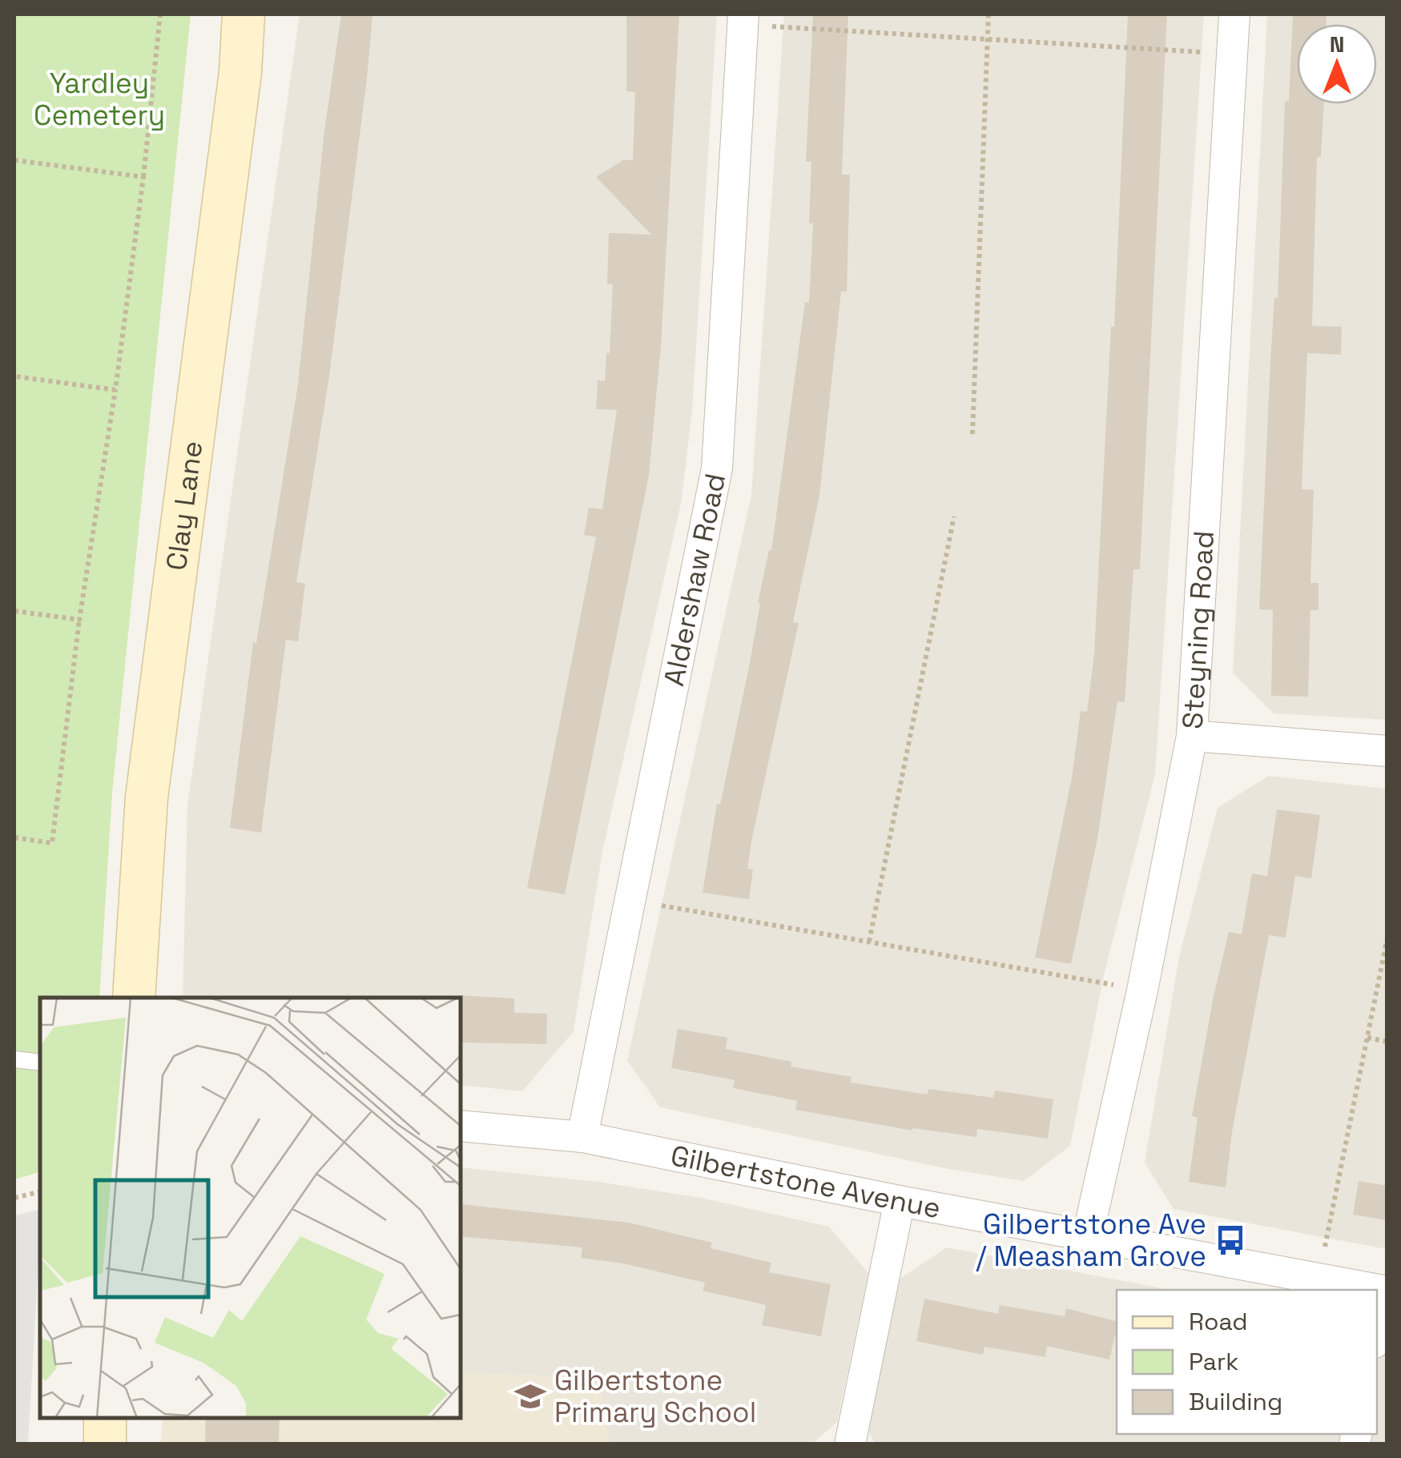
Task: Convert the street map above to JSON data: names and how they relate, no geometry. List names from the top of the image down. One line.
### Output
{"streets":{"street":["Clay Lane","Aldershaw Road","Steyning Road","Gilbertstone Avenue"]},"crossings":[["Aldershaw Road","Gilbertstone Avenue"],["Steyning Road","Gilbertstone Avenue"]],"parks":["Yardley Cemetery"],"places":{"bus stop":["Gilbertstone Ave / Measham Grove"],"school or university":["Gilbertstone Primary School"]},"legend":["Road","Park","Building"],"north":"top"}
